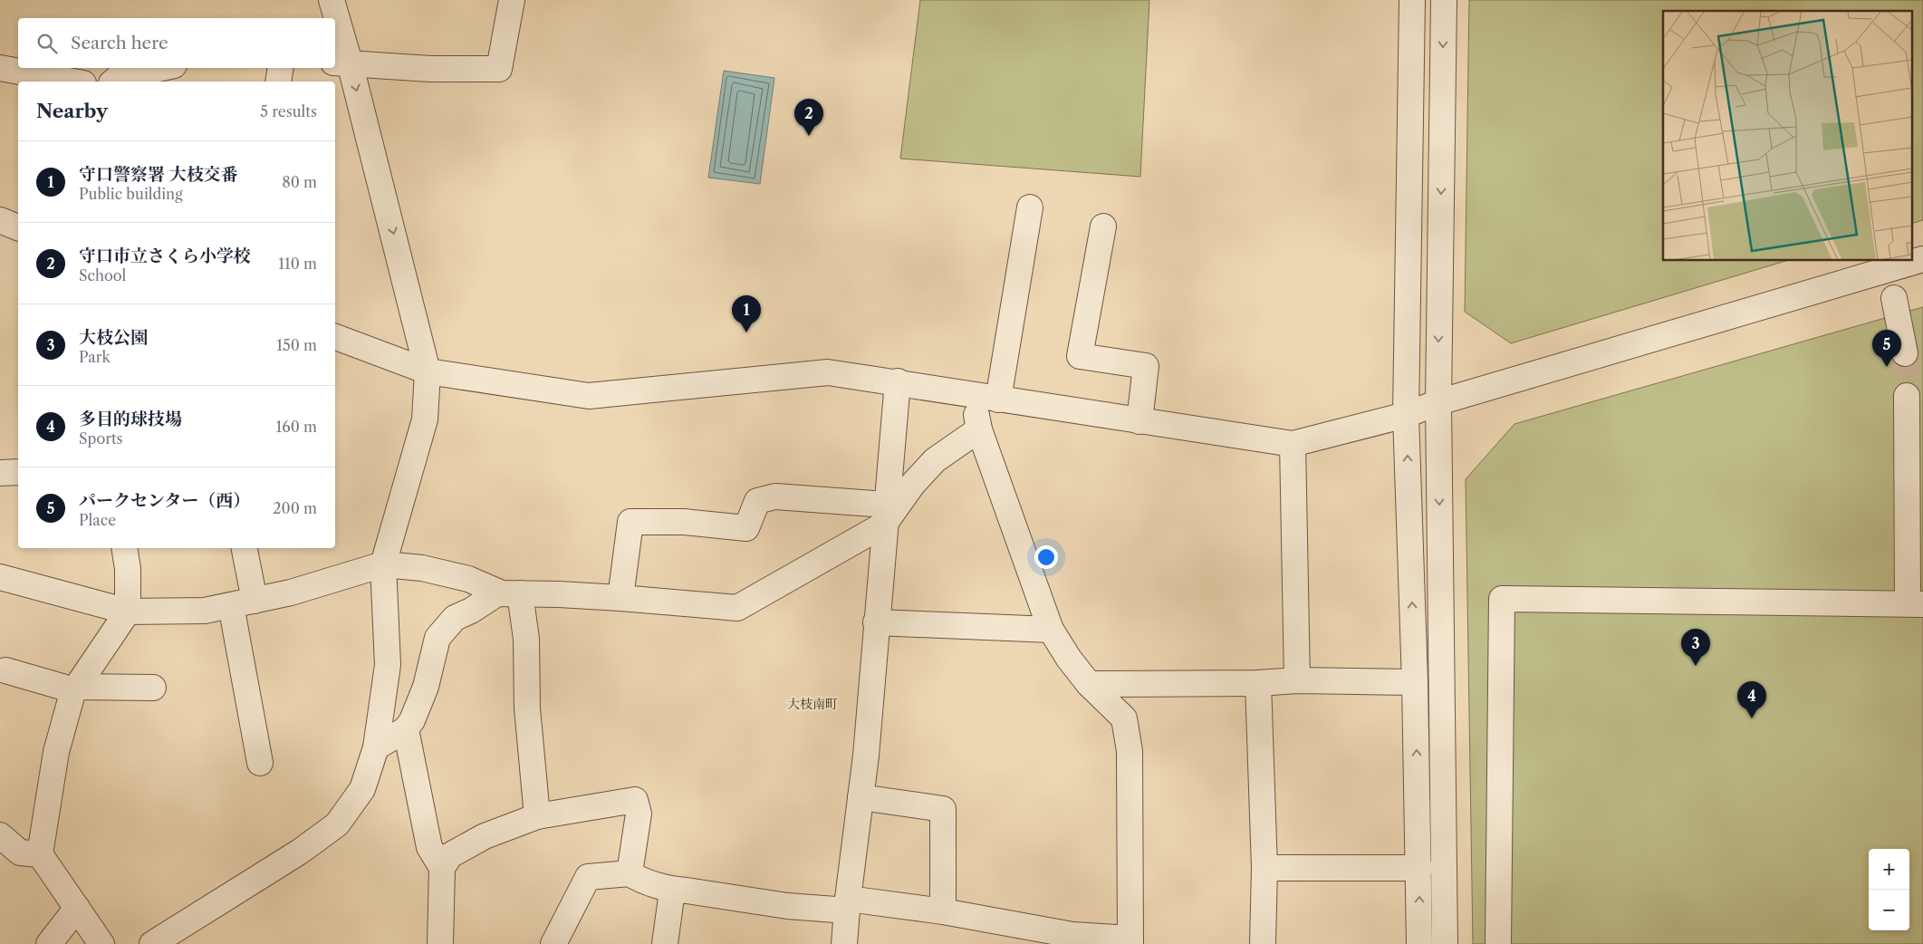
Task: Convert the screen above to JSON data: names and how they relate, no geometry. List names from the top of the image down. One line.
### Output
{"districts":["大枝南町"],"page":{"search":"Search here","heading":["Nearby","5 results"],"pins":["2","1","5","3","4"],"list":[{"mark":"1","name":"守口警察署 大枝交番","note":"Public building","value":"80 m"},{"mark":"2","name":"守口市立さくら小学校","note":"School","value":"110 m"},{"mark":"3","name":"大枝公園","note":"Park","value":"150 m"},{"mark":"4","name":"多目的球技場","note":"Sports","value":"160 m"},{"mark":"5","name":"パークセンター（西）","note":"Place","value":"200 m"}],"map_buttons":["+","−"]}}
